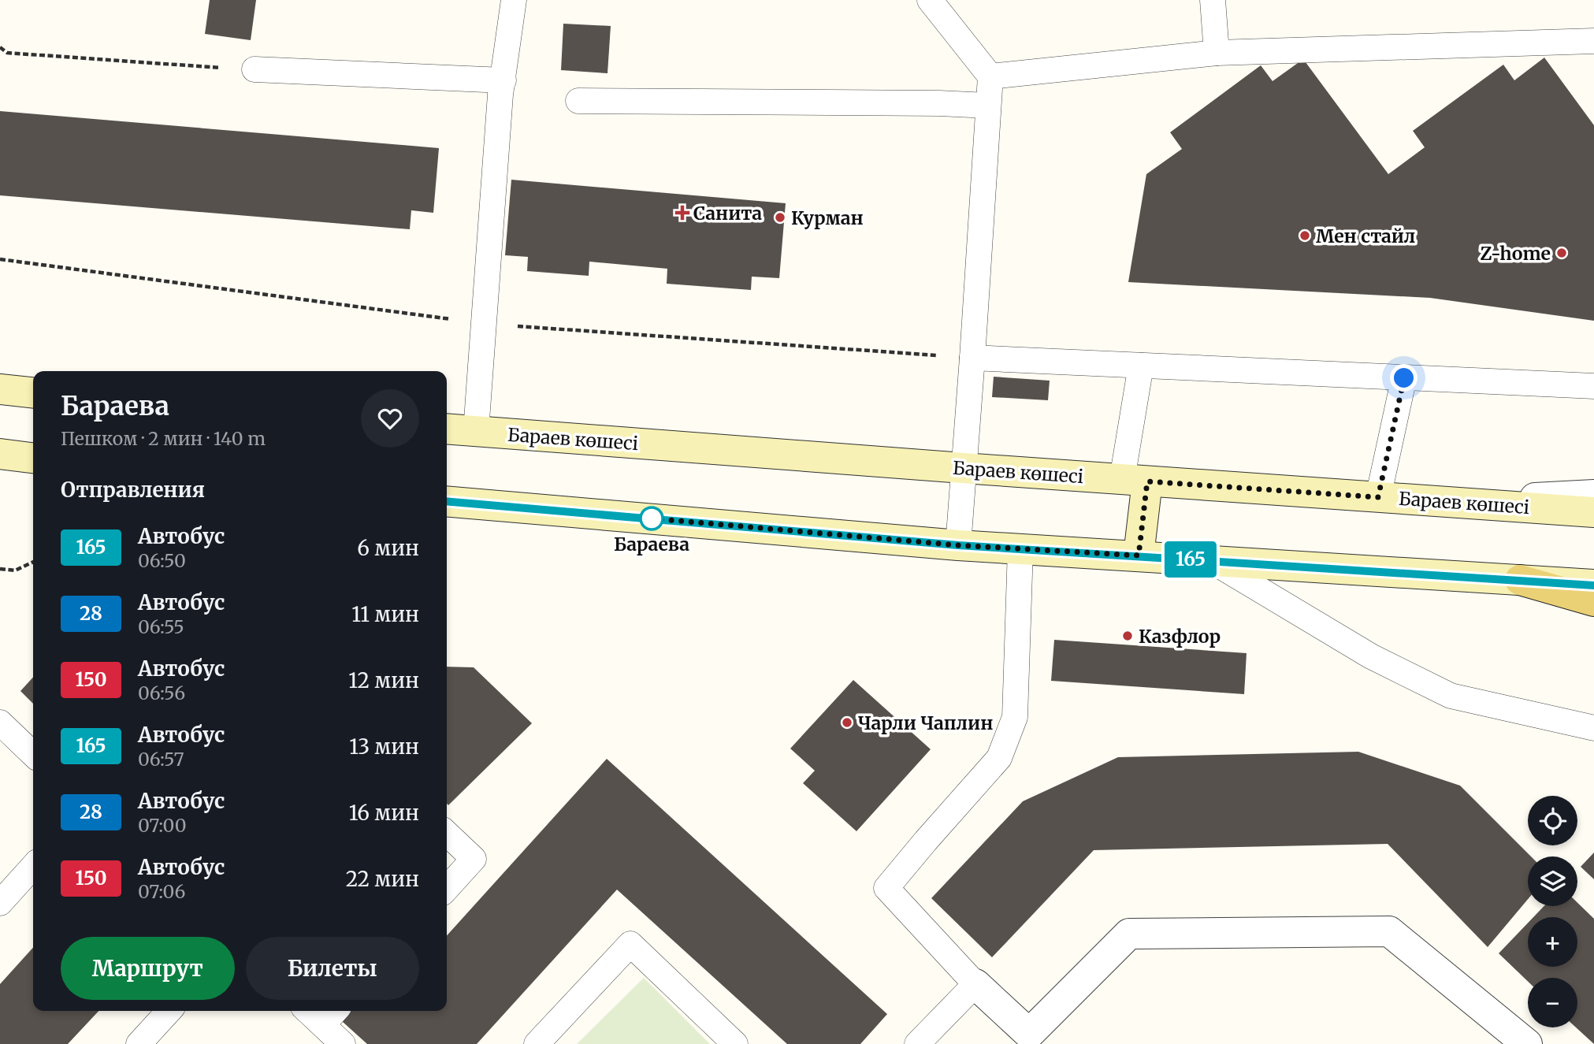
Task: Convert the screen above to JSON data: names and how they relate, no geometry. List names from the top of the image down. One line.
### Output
{"streets":{"main road":["Бараев көшесі"]},"places":{"health":["Санита"],"other":["Курман","Мен стайл","Z-home","Бараева","Казфлор","Чарли Чаплин"]},"lines":["bus line 165"],"page":{"on_map":"165","heading":[["Бараева","Пешком · 2 мин · 140 m"],"Отправления"],"list":[{"mark":"165","name":"Автобус","note":"06:50","value":"6 мин"},{"mark":"28","name":"Автобус","note":"06:55","value":"11 мин"},{"mark":"150","name":"Автобус","note":"06:56","value":"12 мин"},{"mark":"165","name":"Автобус","note":"06:57","value":"13 мин"},{"mark":"28","name":"Автобус","note":"07:00","value":"16 мин"},{"mark":"150","name":"Автобус","note":"07:06","value":"22 мин"}],"map_buttons":["+","−"],"buttons":["Маршрут","Билеты"]}}
